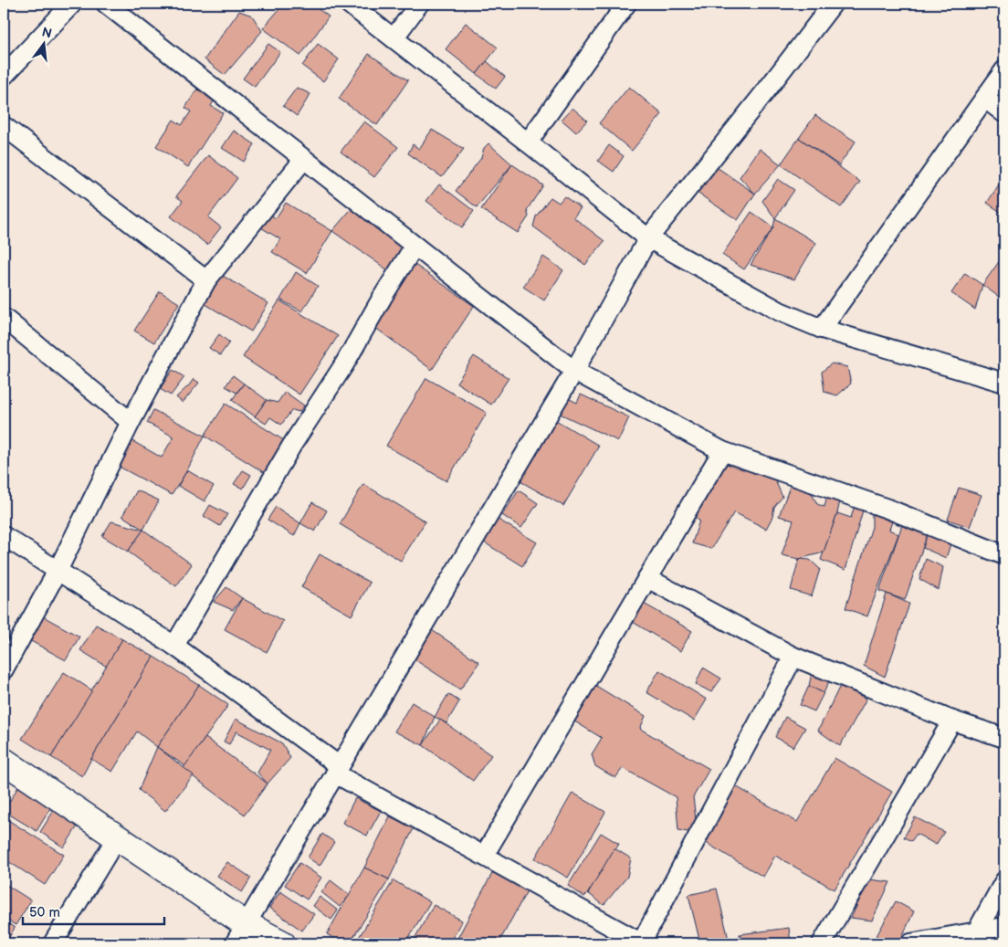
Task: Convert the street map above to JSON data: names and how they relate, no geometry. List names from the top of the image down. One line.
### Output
{"scale_bar":"50 m","north":"top"}
